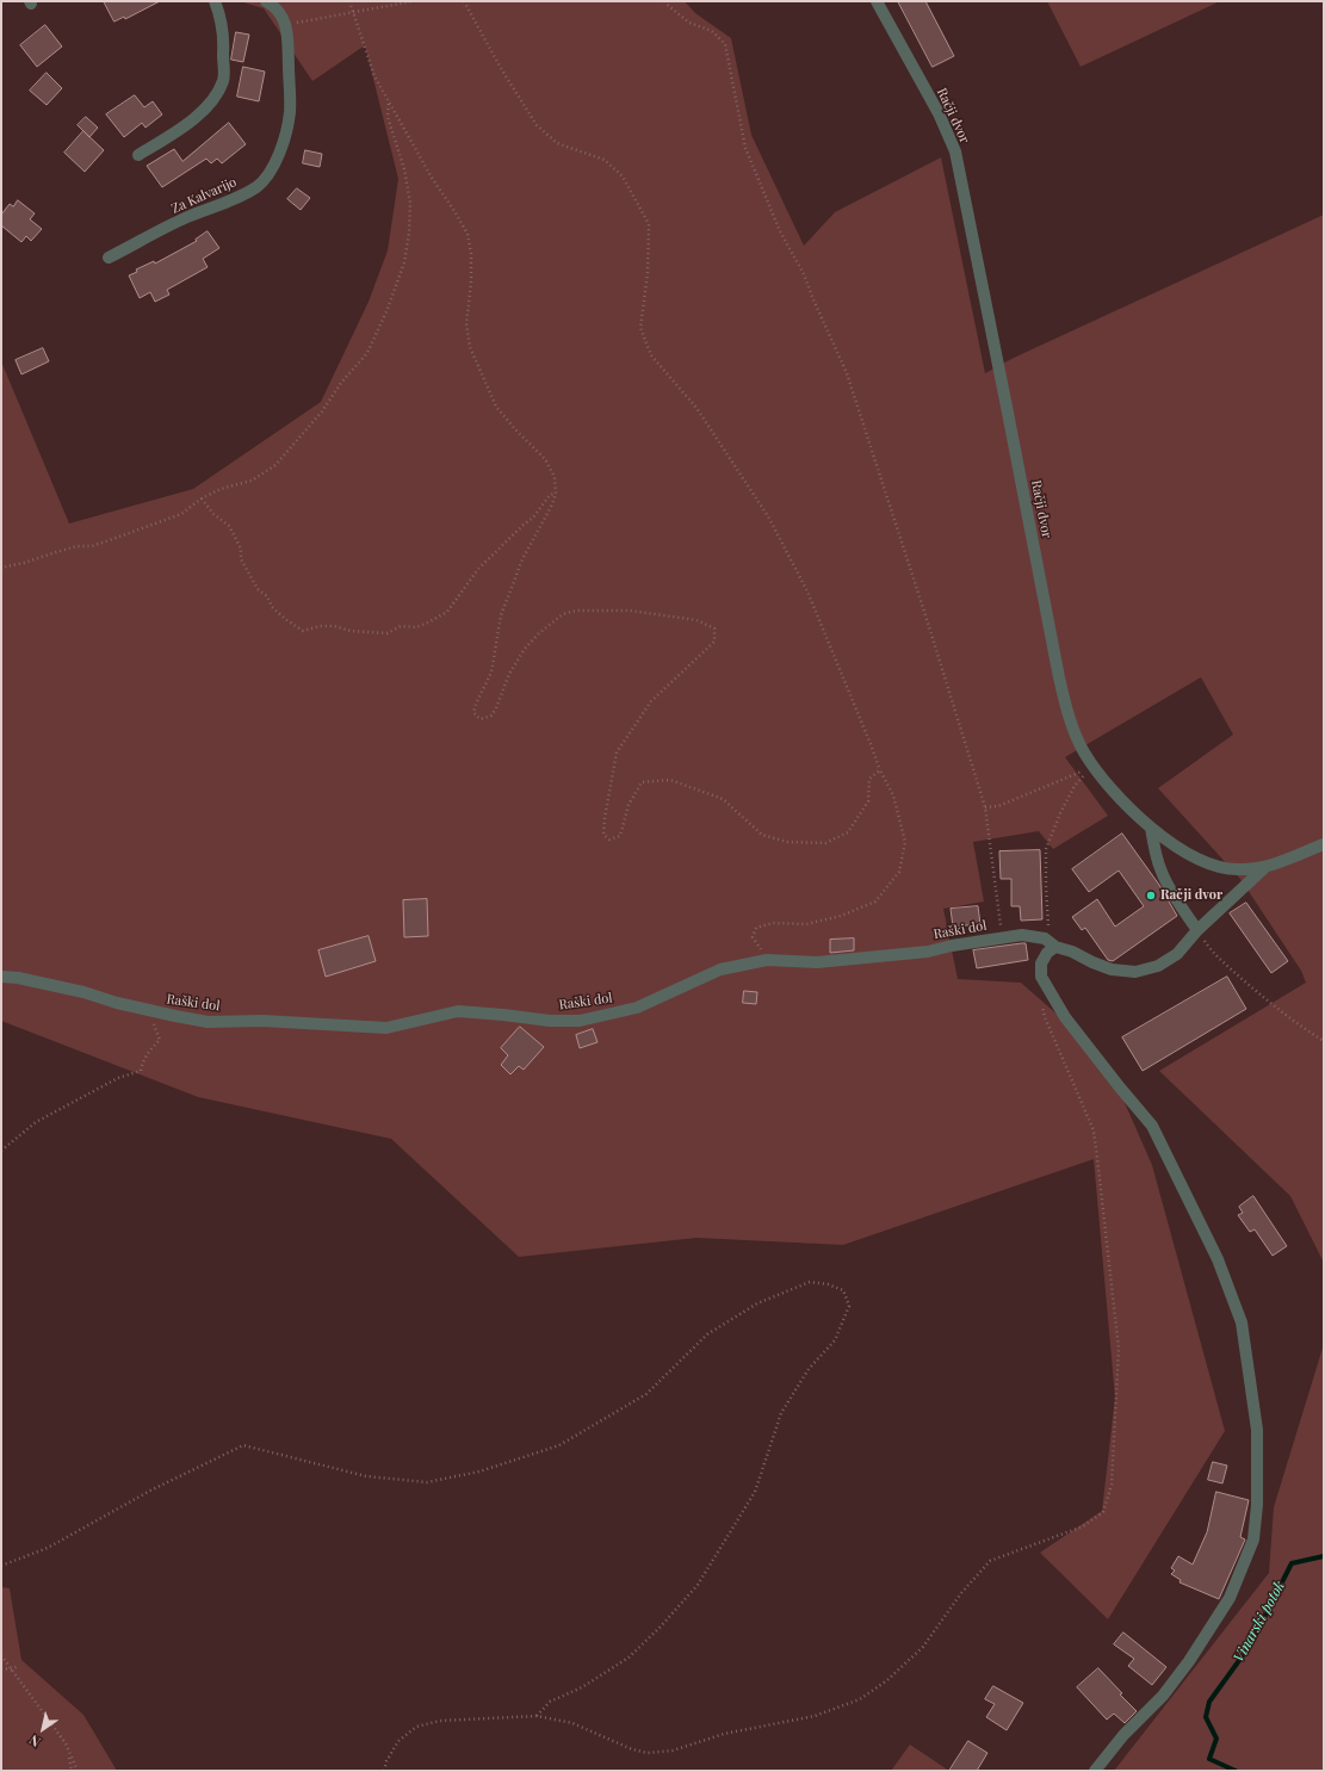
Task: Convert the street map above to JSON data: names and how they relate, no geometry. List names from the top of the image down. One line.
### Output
{"streets":{"street":["Račji dvor","Za Kalvarijo","Raški dol"]},"crossings":[["Račji dvor","Raški dol"]],"water":["Vinarski potok"],"places":["Račji dvor"],"north":"bottom left"}
